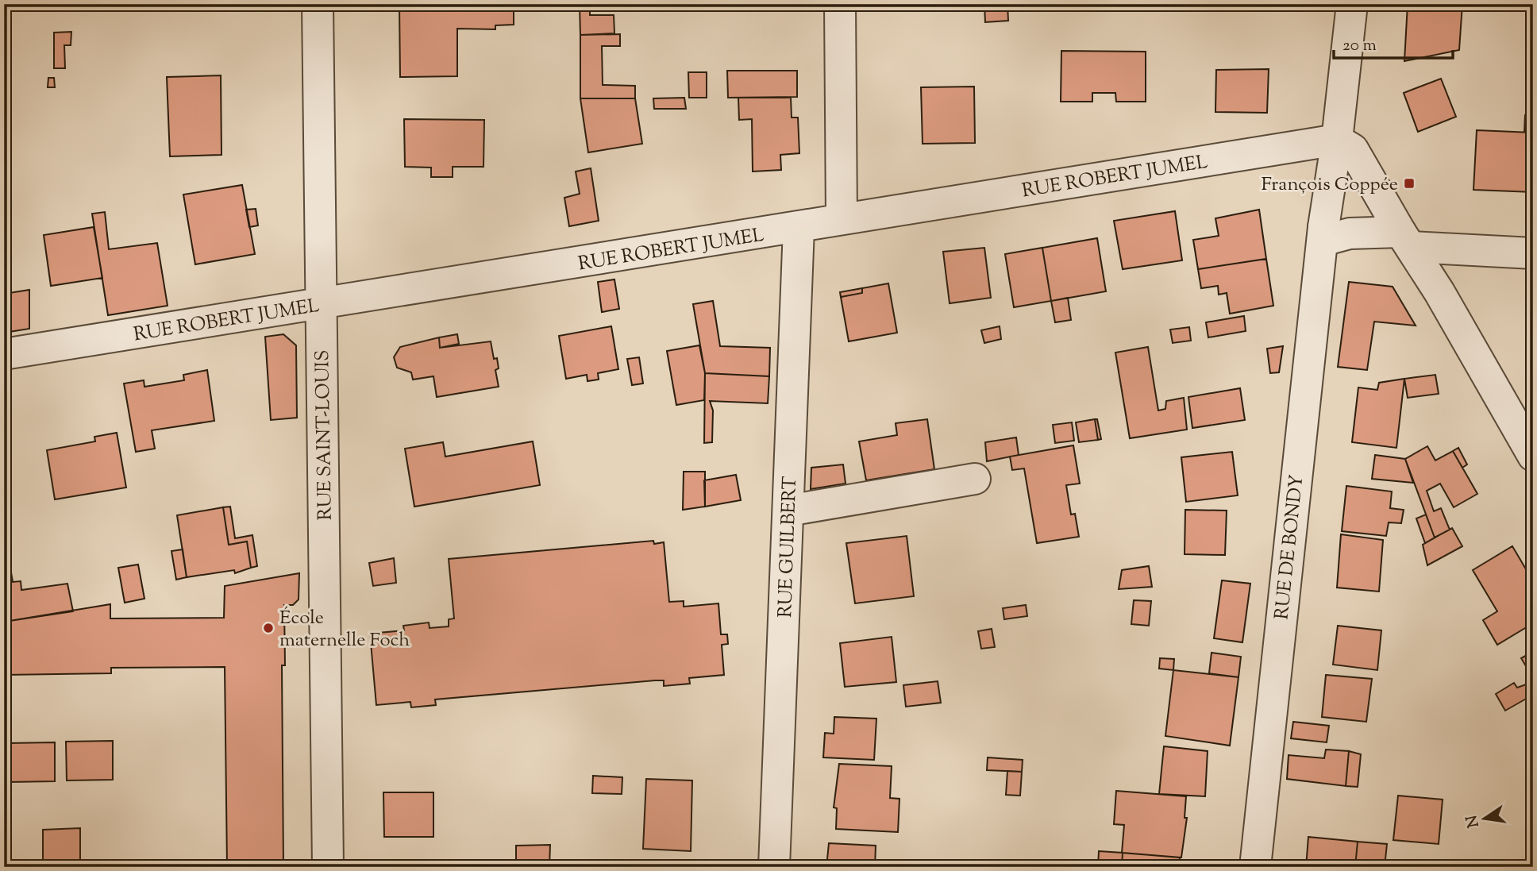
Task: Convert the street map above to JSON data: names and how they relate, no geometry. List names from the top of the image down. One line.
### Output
{"streets":{"street":["RUE ROBERT JUMEL","RUE SAINT-LOUIS","RUE GUILBERT","RUE DE BONDY"]},"crossings":[["RUE ROBERT JUMEL","RUE SAINT-LOUIS"],["RUE ROBERT JUMEL","RUE GUILBERT"],["RUE ROBERT JUMEL","RUE DE BONDY"]],"places":{"transit":["François Coppée"],"other":["École maternelle Foch"]},"scale_bar":"20 m","north":"left"}
